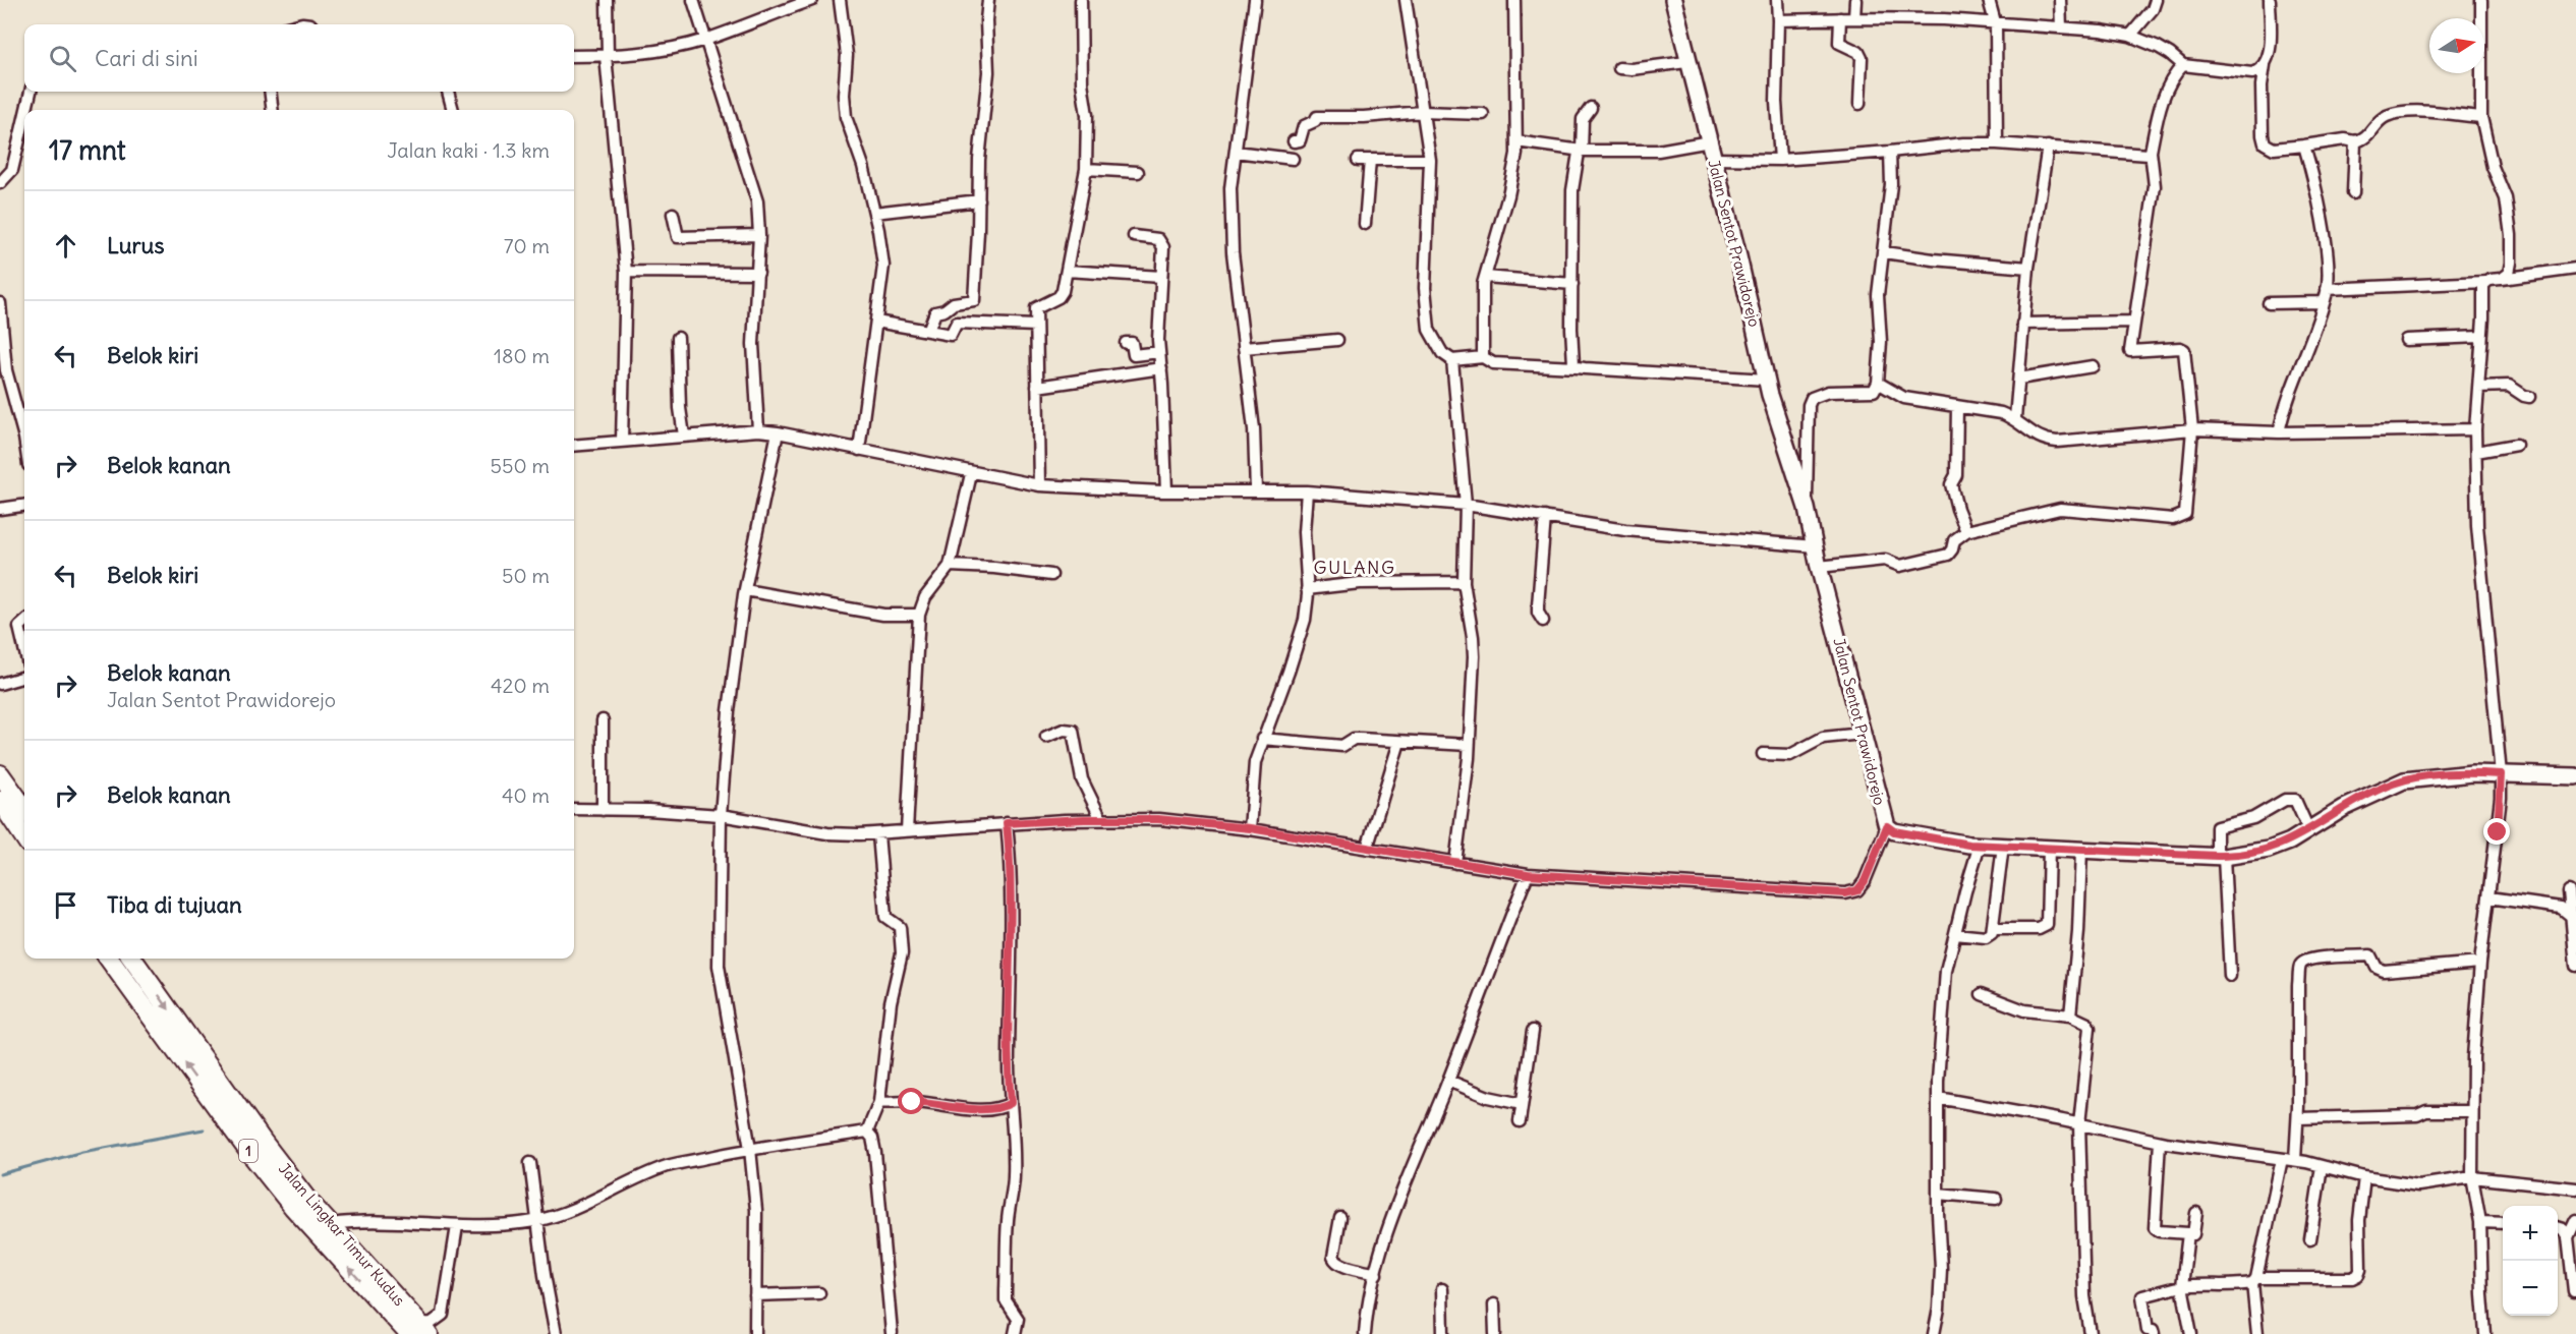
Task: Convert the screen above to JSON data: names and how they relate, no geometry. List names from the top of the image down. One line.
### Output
{"streets":{"highway":["1","Jalan Lingkar Timur Kudus"],"main road":["Jalan Sentot Prawidorejo"]},"districts":["GULANG"],"north":"right","page":{"search":"Cari di sini","heading":["17 mnt","Jalan kaki · 1.3 km"],"list":[["Lurus","70 m"],["Belok kiri","180 m"],["Belok kanan","550 m"],["Belok kiri","50 m"],["Belok kanan","Jalan Sentot Prawidorejo","420 m"],["Belok kanan","40 m"],"Tiba di tujuan"],"map_buttons":["+","−"]}}
